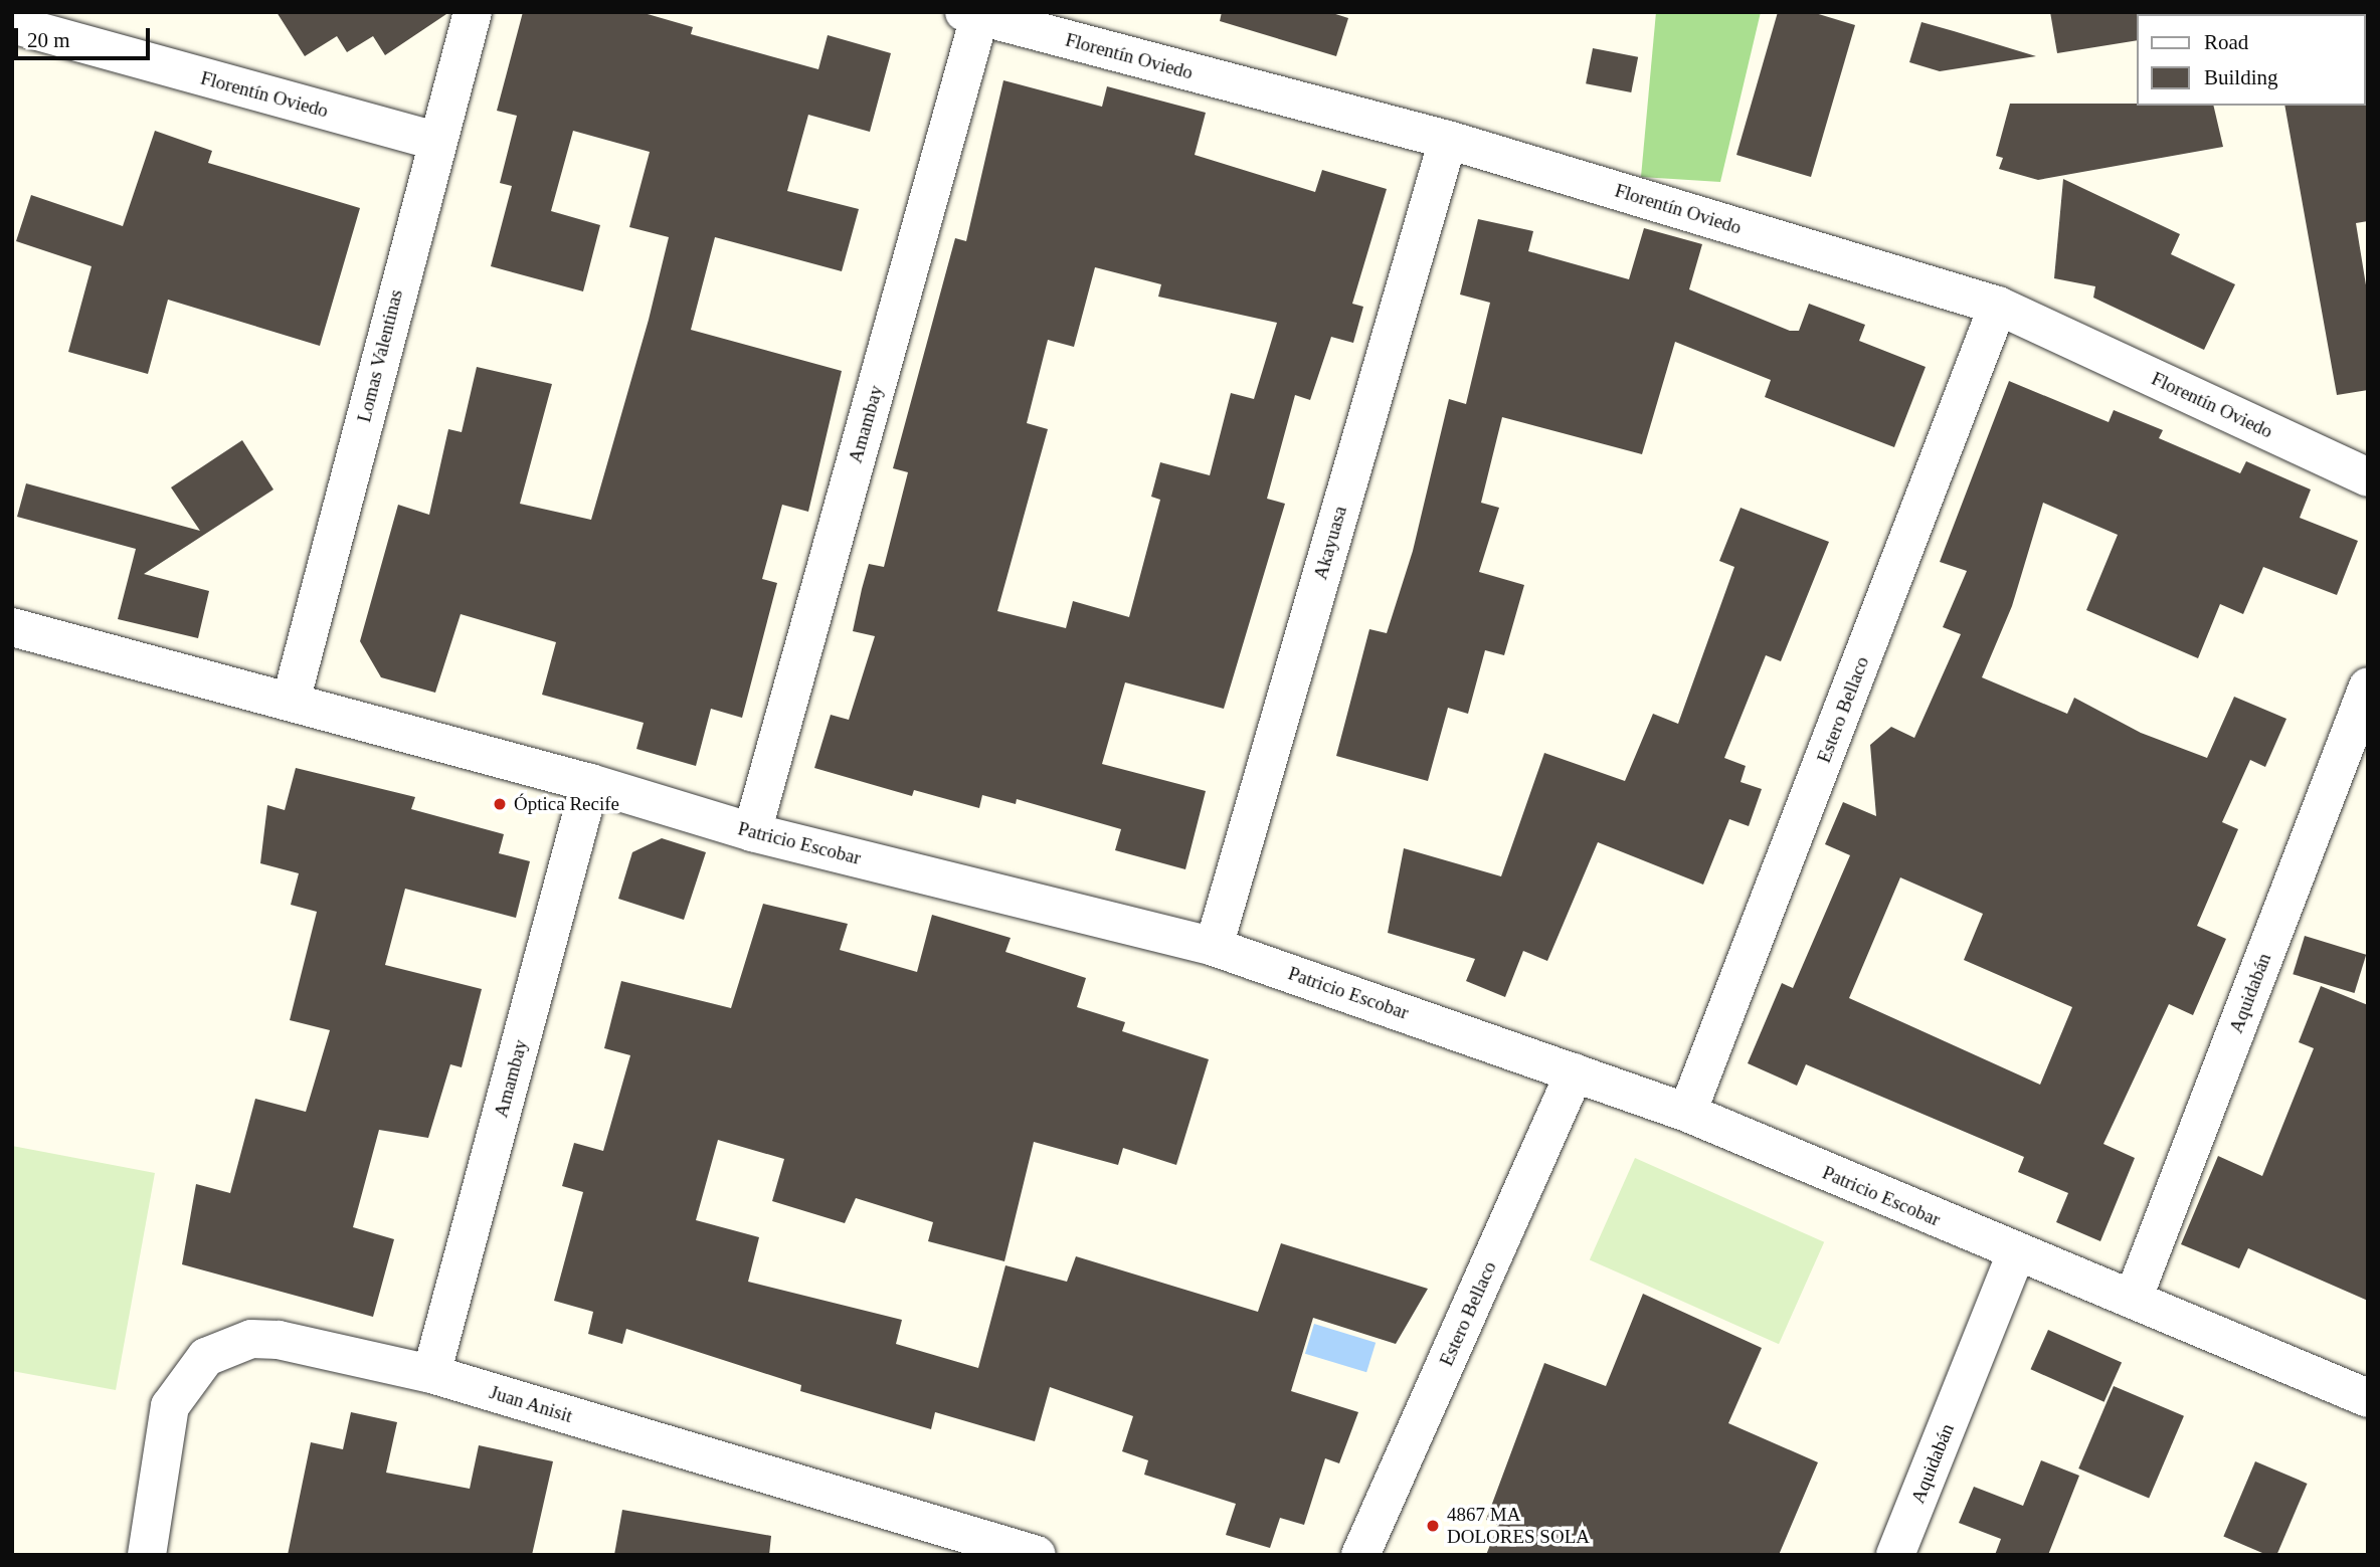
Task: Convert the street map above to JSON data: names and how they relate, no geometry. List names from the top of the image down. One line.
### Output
{"streets":{"street":["Florentín Oviedo","Lomas Valentinas","Amambay","Akayuasa","Estero Bellaco","Patricio Escobar","Aquidabán","Juan Anisit"]},"crossings":[["Florentín Oviedo","Lomas Valentinas"],["Florentín Oviedo","Amambay"],["Florentín Oviedo","Akayuasa"],["Florentín Oviedo","Estero Bellaco"],["Lomas Valentinas","Patricio Escobar"],["Amambay","Patricio Escobar"],["Amambay","Juan Anisit"],["Akayuasa","Patricio Escobar"],["Estero Bellaco","Patricio Escobar"],["Patricio Escobar","Aquidabán"]],"places":["Óptica Recife","4867 MA DOLORES SOLA"],"legend":["Road","Building"],"scale_bar":"20 m"}
